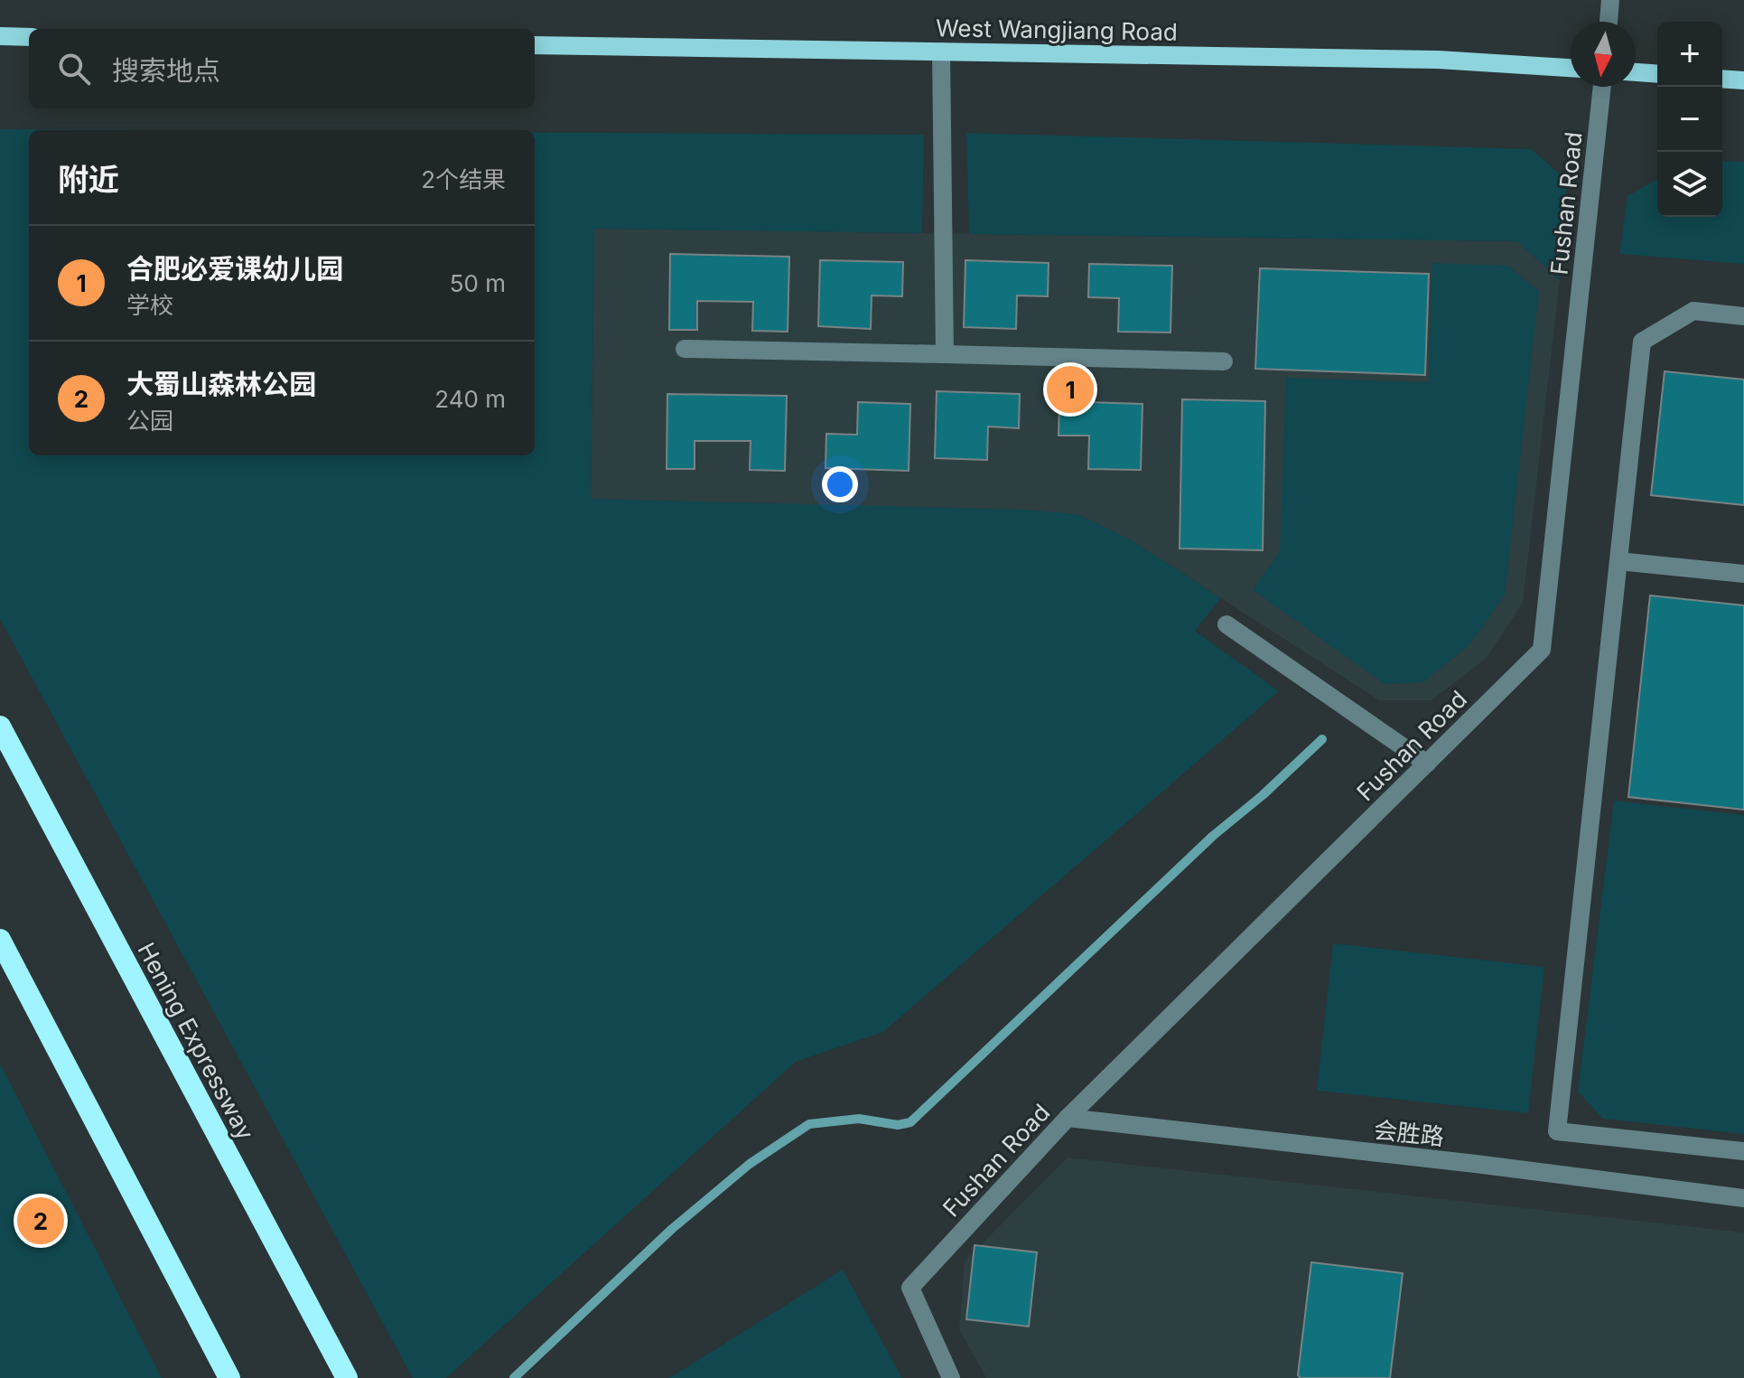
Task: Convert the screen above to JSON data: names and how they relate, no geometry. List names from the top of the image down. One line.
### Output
{"streets":{"highway":["Hening Expressway"],"main road":["West Wangjiang Road"],"street":["Fushan Road","会胜路"]},"crossings":[["Fushan Road","会胜路"]],"north":"bottom","page":{"map_buttons":["+","−"],"search":"搜索地点","heading":["附近","2个结果"],"list":[{"mark":"1","name":"合肥必爱课幼儿园","note":"学校","value":"50 m"},{"mark":"2","name":"大蜀山森林公园","note":"公园","value":"240 m"}],"pins":["1","2"]}}
